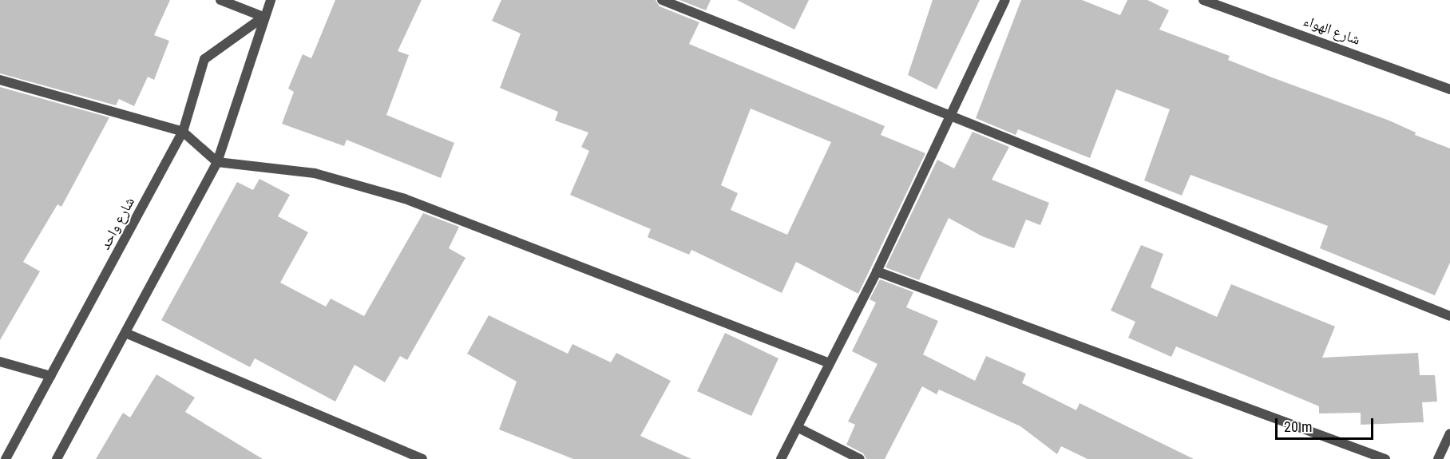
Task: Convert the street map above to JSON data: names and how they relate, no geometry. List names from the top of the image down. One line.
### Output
{"streets":{"street":["شارع الهواء","شارع واحد"]},"scale_bar":"20 m"}
